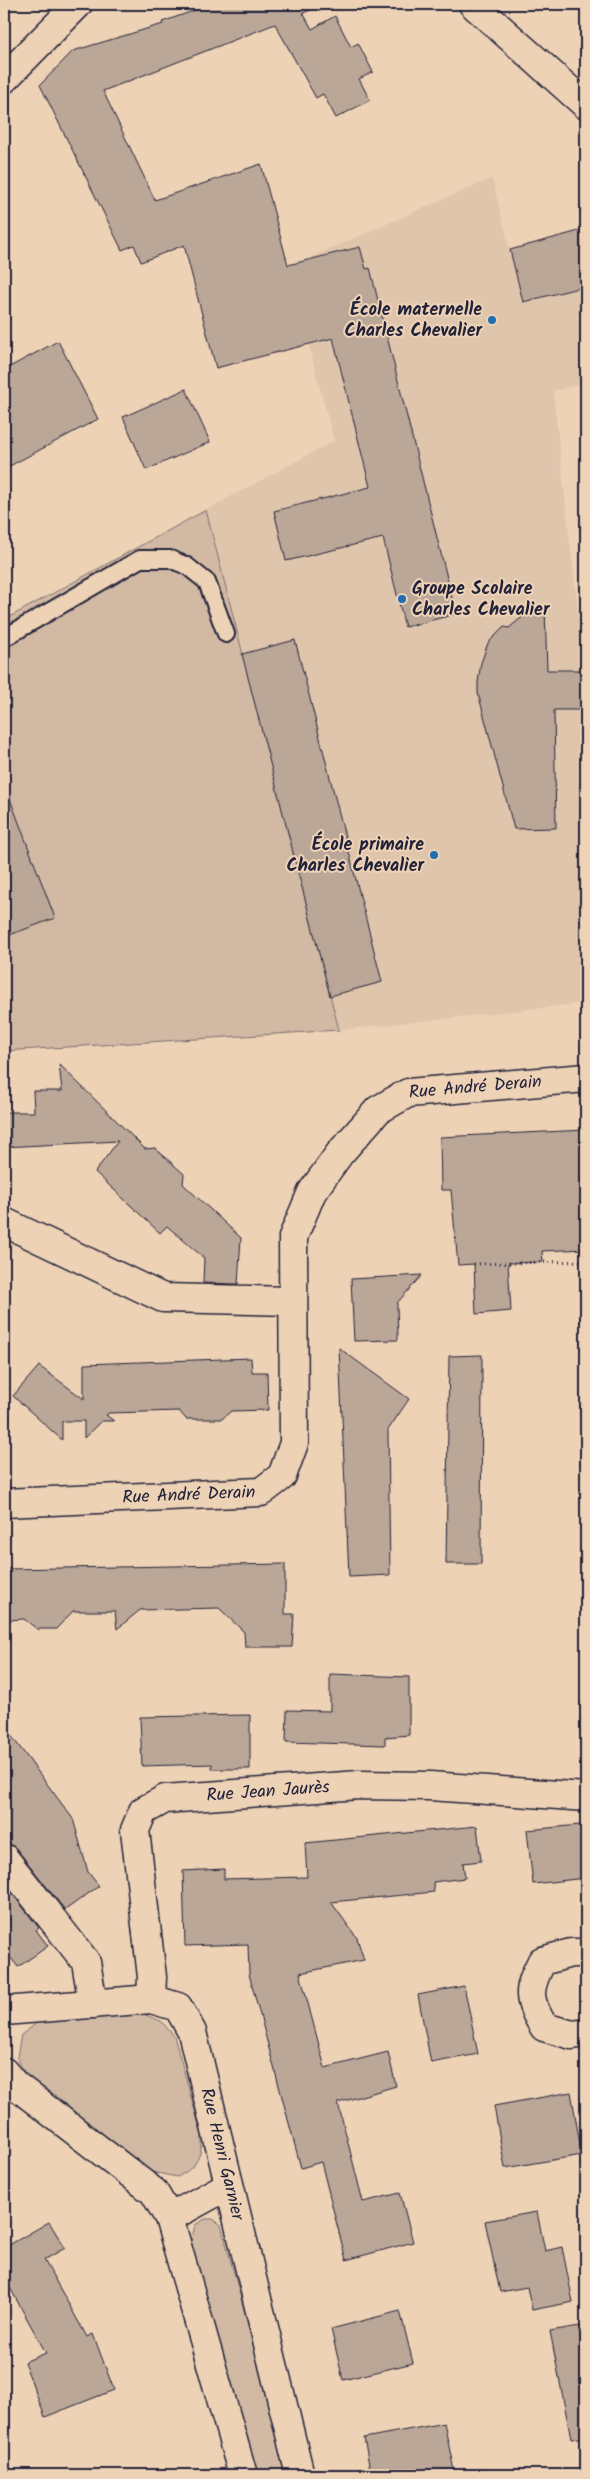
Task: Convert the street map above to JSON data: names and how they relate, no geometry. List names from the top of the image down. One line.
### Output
{"streets":{"street":["Rue André Derain","Rue Jean Jaurès","Rue Henri Garnier"]},"crossings":[["Rue Jean Jaurès","Rue Henri Garnier"]],"places":["École maternelle Charles Chevalier","Groupe Scolaire Charles Chevalier","École primaire Charles Chevalier"]}
